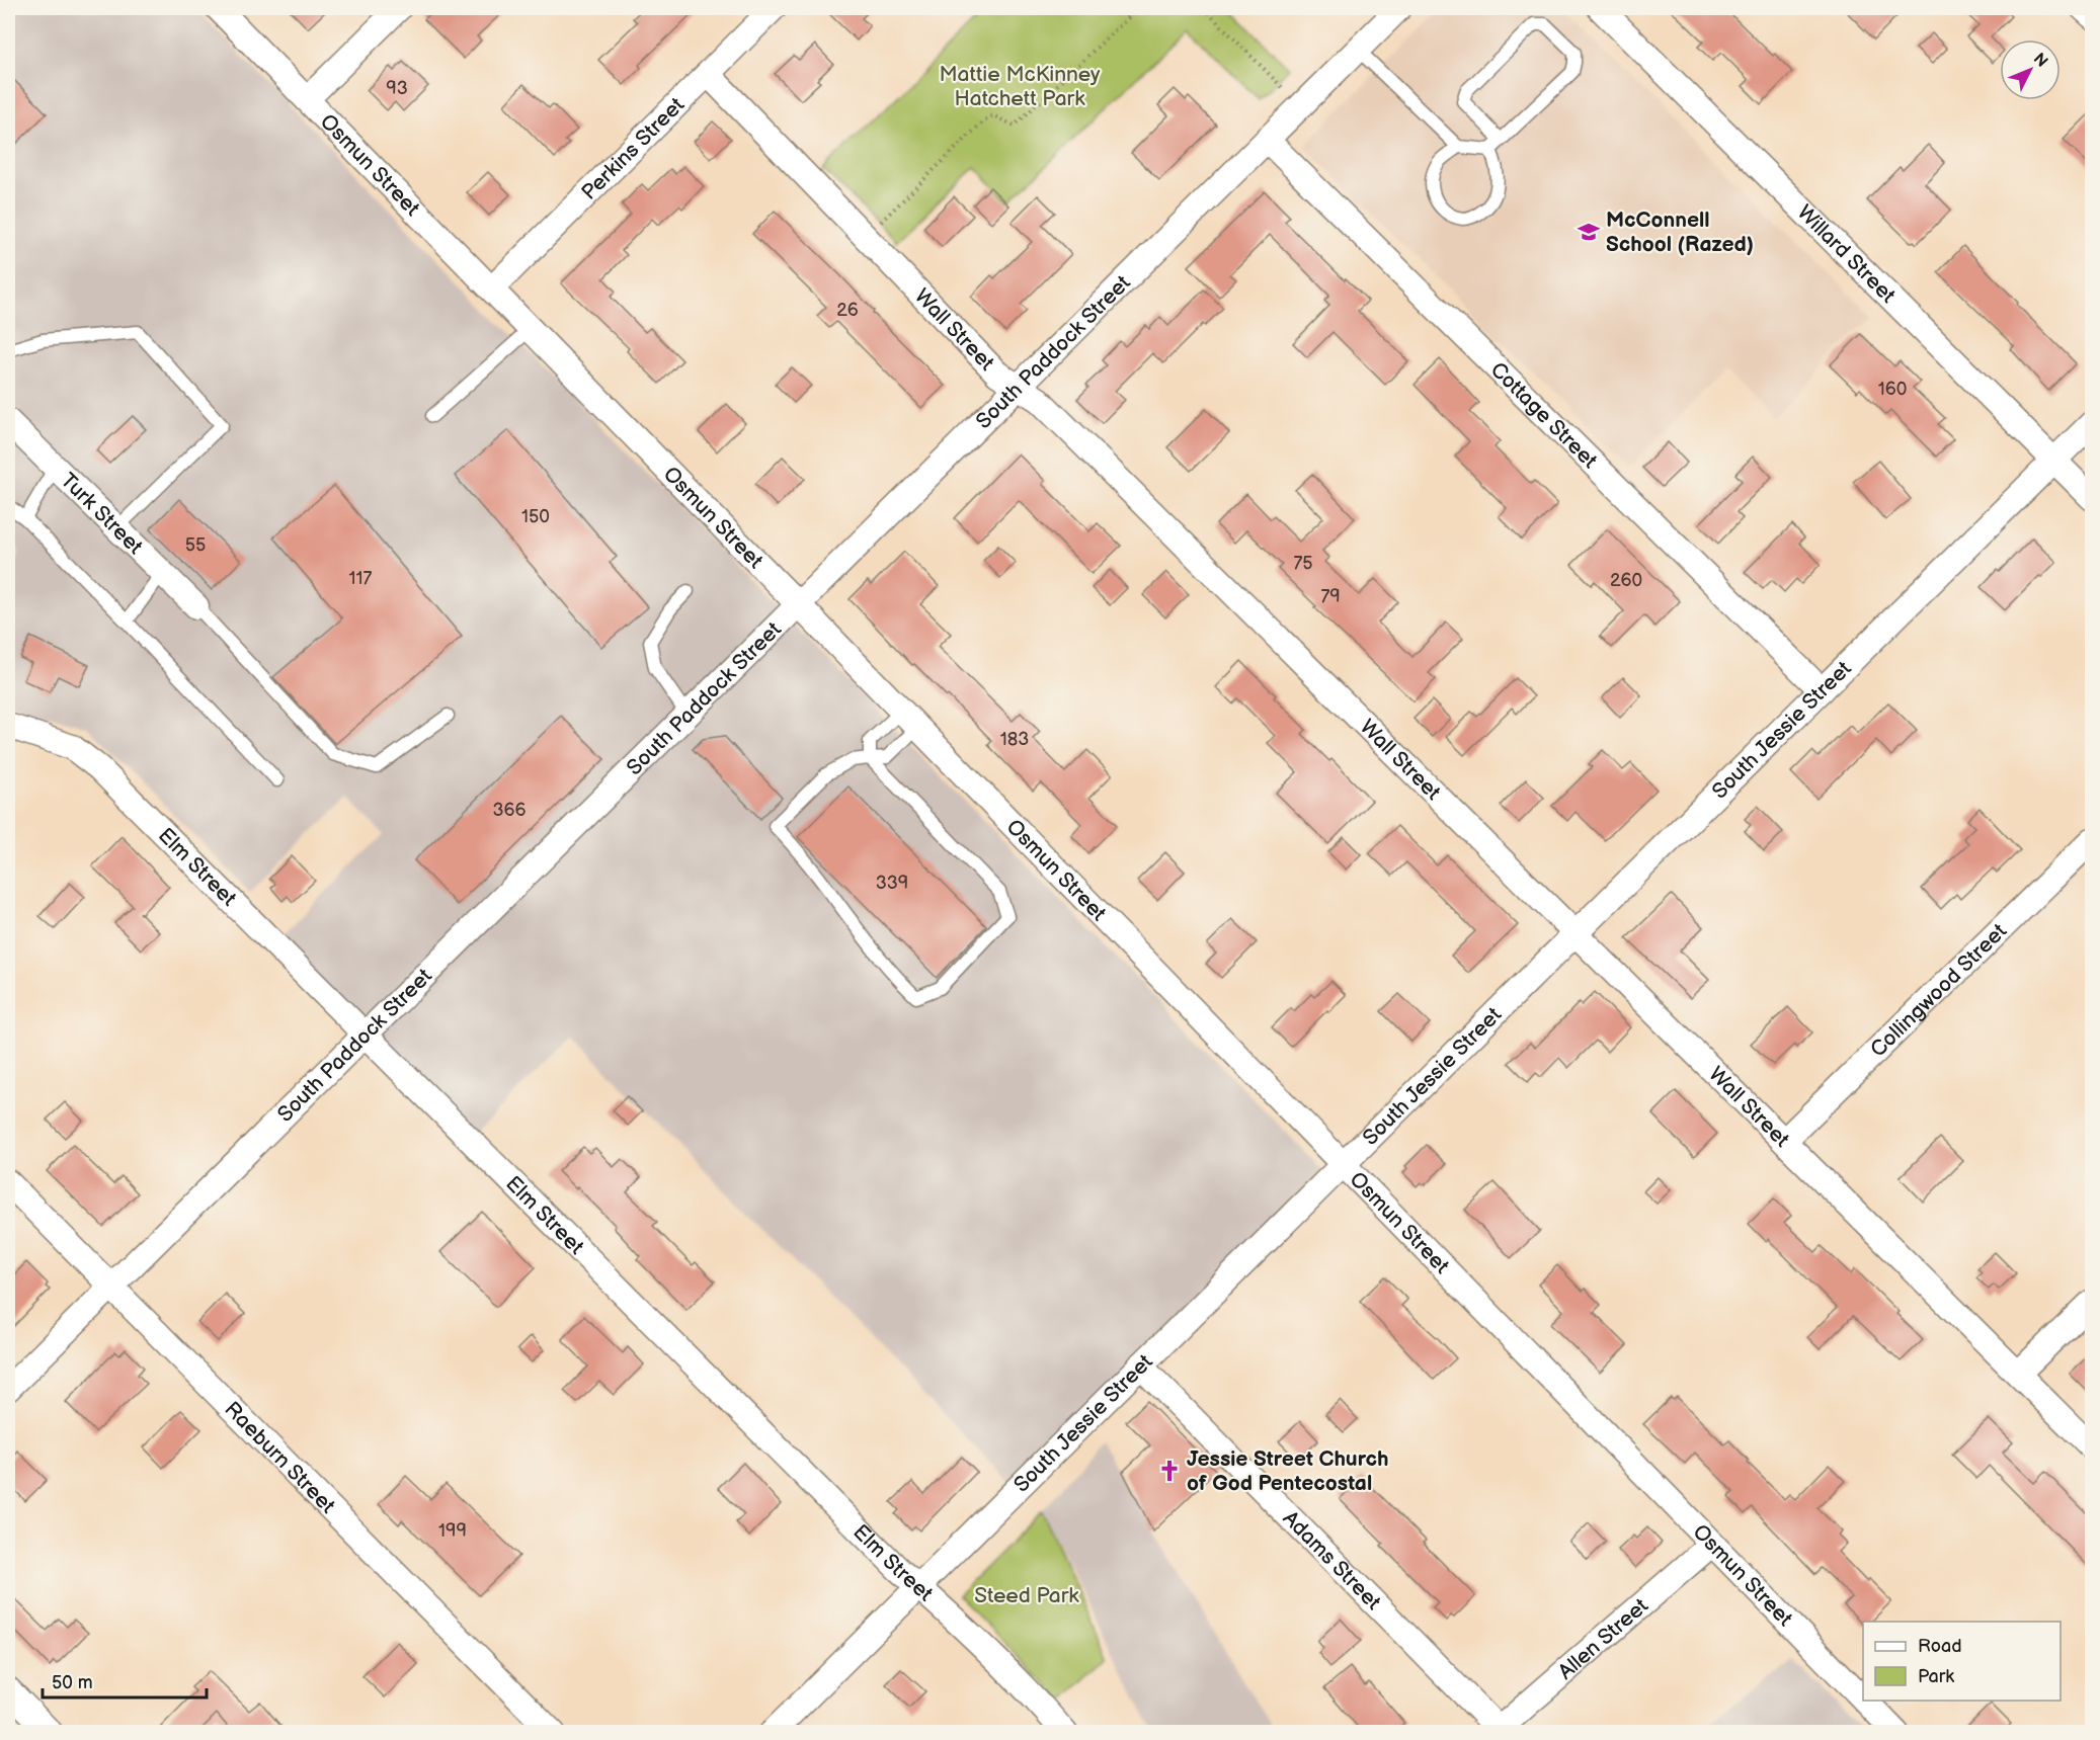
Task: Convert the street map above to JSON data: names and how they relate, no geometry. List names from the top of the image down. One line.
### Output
{"streets":{"street":["Perkins Street","Osmun Street","Willard Street","Wall Street","South Paddock Street","Cottage Street","Turk Street","South Jessie Street","Elm Street","Collingwood Street","Raeburn Street","Adams Street","Allen Street"]},"crossings":[["Perkins Street","Osmun Street"],["Perkins Street","Wall Street"],["Osmun Street","South Paddock Street"],["Osmun Street","South Jessie Street"],["Osmun Street","Allen Street"],["Willard Street","South Jessie Street"],["Wall Street","South Paddock Street"],["Wall Street","South Jessie Street"],["Wall Street","Collingwood Street"],["South Paddock Street","Cottage Street"],["South Paddock Street","Elm Street"],["South Paddock Street","Raeburn Street"],["Cottage Street","South Jessie Street"],["South Jessie Street","Elm Street"],["South Jessie Street","Adams Street"],["Adams Street","Allen Street"]],"parks":["Mattie McKinney Hatchett Park","Steed Park"],"places":{"school or university":["McConnell School (Razed)"],"church":["Jessie Street Church of God Pentecostal"]},"house_numbers":["93","26","160","150","55","75","117","260","79","183","366","339","199"],"legend":["Road","Park"],"scale_bar":"50 m","north":"top right"}
